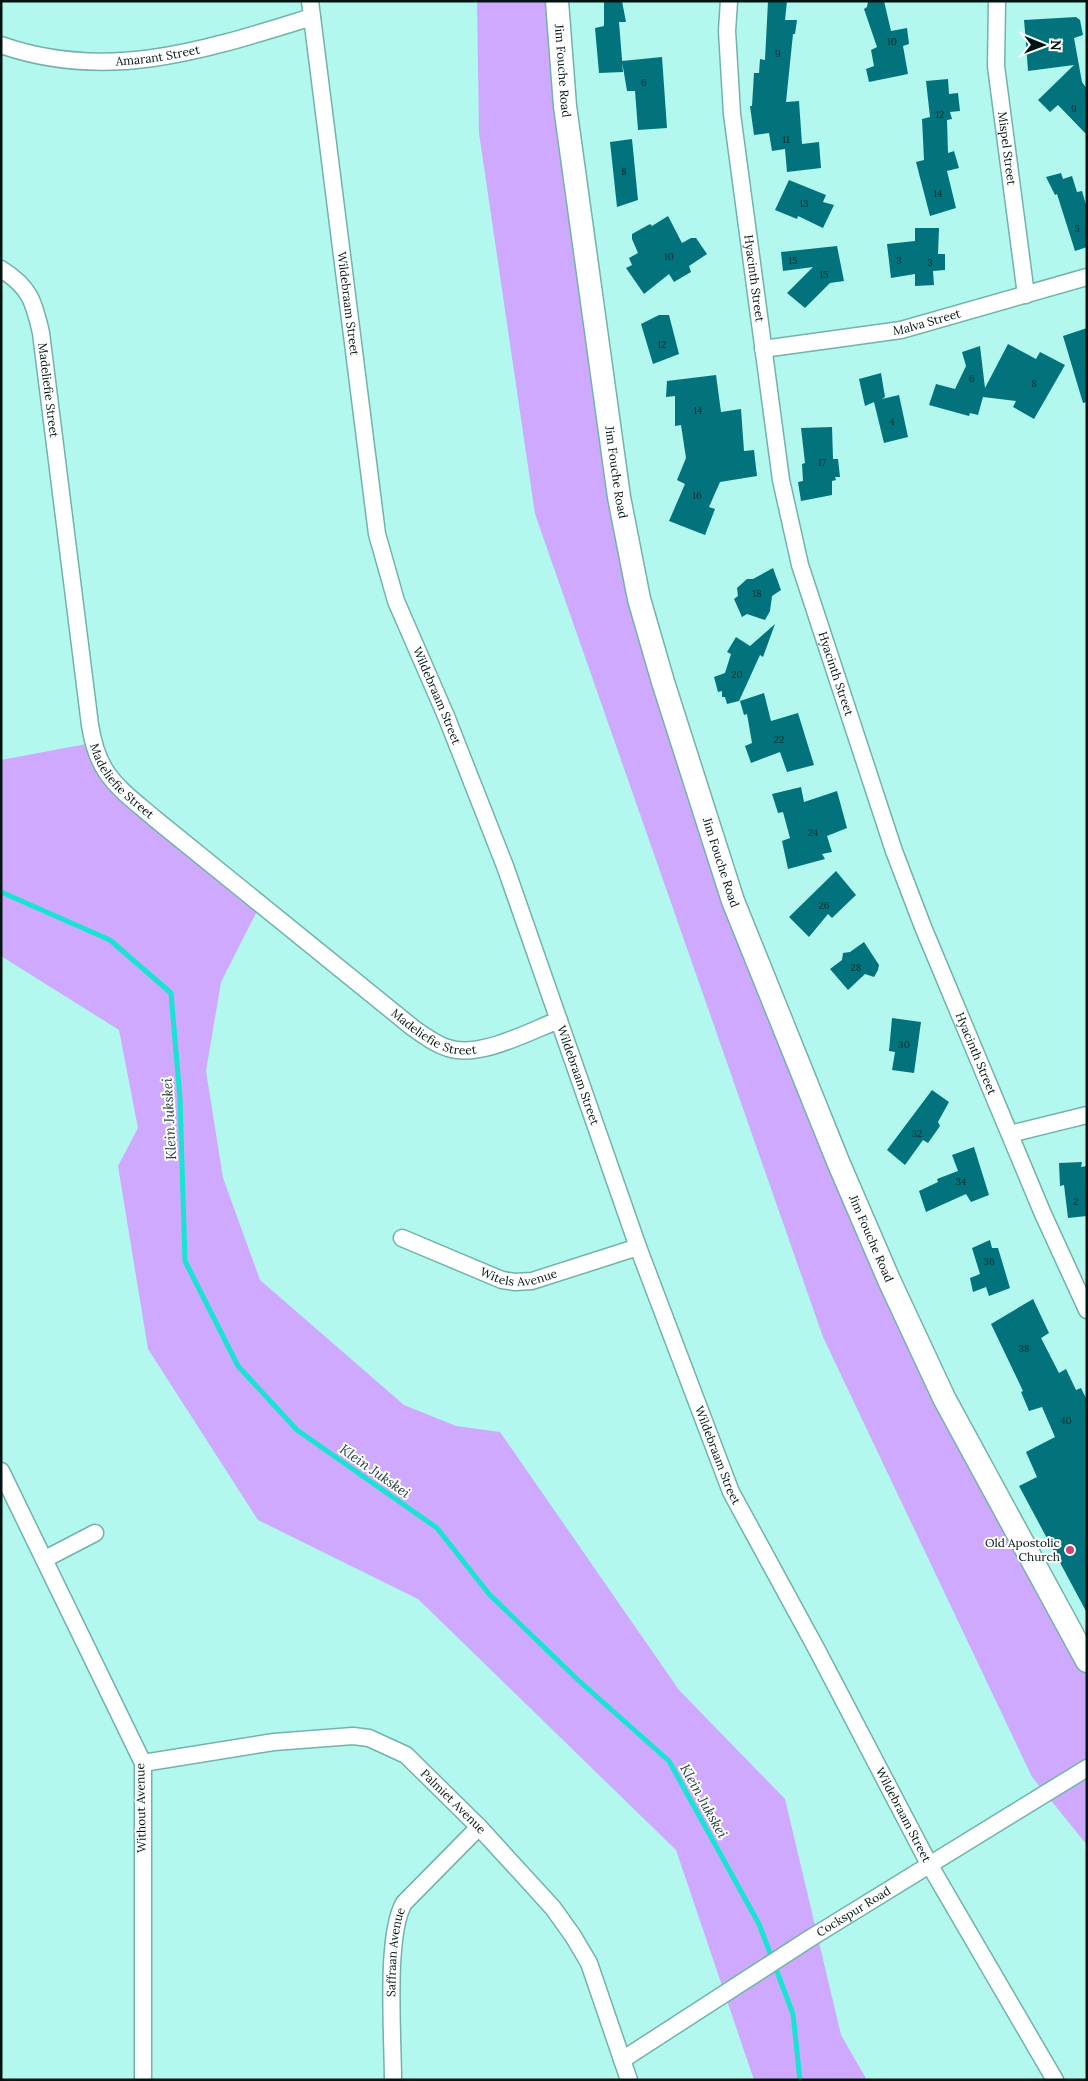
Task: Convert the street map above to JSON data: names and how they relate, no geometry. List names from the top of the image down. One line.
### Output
{"streets":{"street":["Amarant Street","Jim Fouche Road","Mispel Street","Hyacinth Street","Wildebraam Street","Malva Street","Madeliefie Street","Witels Avenue","Palmiet Avenue","Without Avenue","Cockspur Road","Saffraan Avenue"]},"crossings":[["Amarant Street","Wildebraam Street"],["Mispel Street","Malva Street"],["Hyacinth Street","Malva Street"],["Wildebraam Street","Madeliefie Street"],["Wildebraam Street","Witels Avenue"],["Wildebraam Street","Cockspur Road"],["Palmiet Avenue","Without Avenue"],["Palmiet Avenue","Cockspur Road"],["Palmiet Avenue","Saffraan Avenue"]],"water":["Klein Jukskei"],"places":["Old Apostolic Church"],"house_numbers":["10","9","6","9","12","11","8","14","13","5","10","15","3","3","15","12","6","8","14","4","17","16","18","20","22","24","26","28","30","32","34","2","36","38","40"],"north":"right"}
